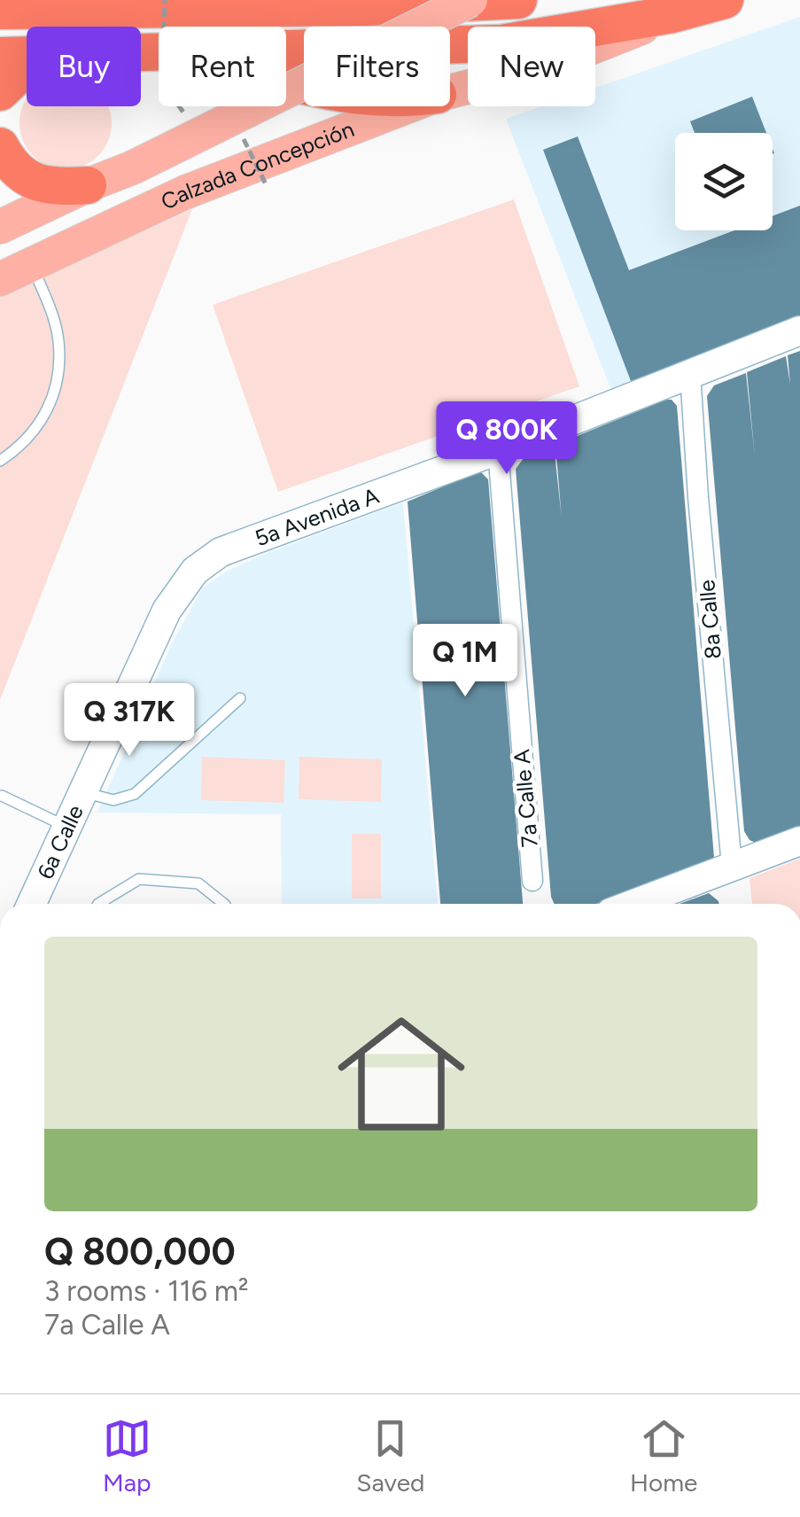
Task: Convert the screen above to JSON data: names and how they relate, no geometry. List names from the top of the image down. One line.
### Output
{"streets":{"main road":["Calzada Concepción","5a Avenida A","6a Calle"],"street":["8a Calle","7a Calle A"]},"crossings":[["5a Avenida A","8a Calle"],["5a Avenida A","7a Calle A"],["5a Avenida A","6a Calle"]],"page":{"chip":["Buy","Rent","Filters","New"],"price":["Q 800K","Q 1M","Q 317K"],"list":[{"name":"Q 800,000","note":"3 rooms · 116 m² · 7a Calle A"}],"tabs":["Map","Saved","Home"]}}
